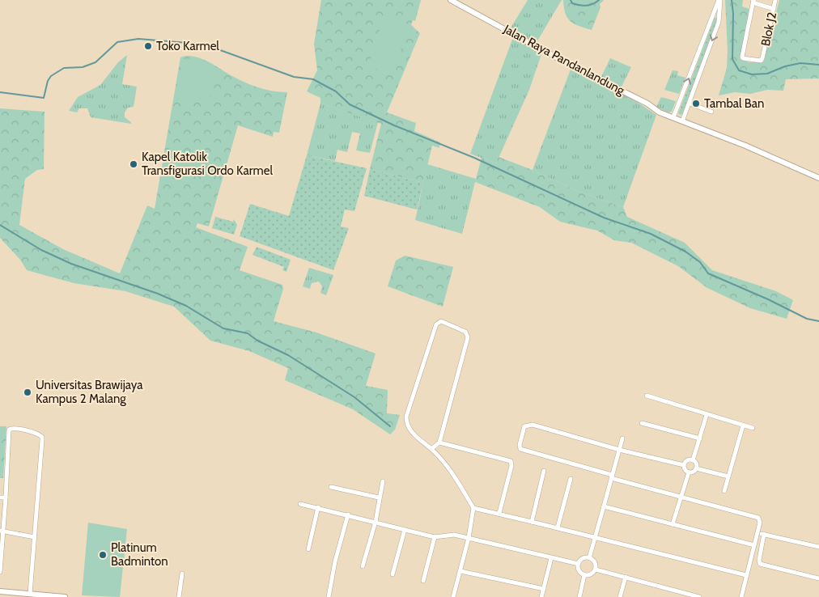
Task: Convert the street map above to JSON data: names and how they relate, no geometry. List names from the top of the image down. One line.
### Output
{"streets":{"street":["Blok J2","Jalan Raya Pandanlandung"]},"places":["Toko Karmel","Tambal Ban","Kapel Katolik Transfigurasi Ordo Karmel","Universitas Brawijaya Kampus 2 Malang","Platinum Badminton"]}
